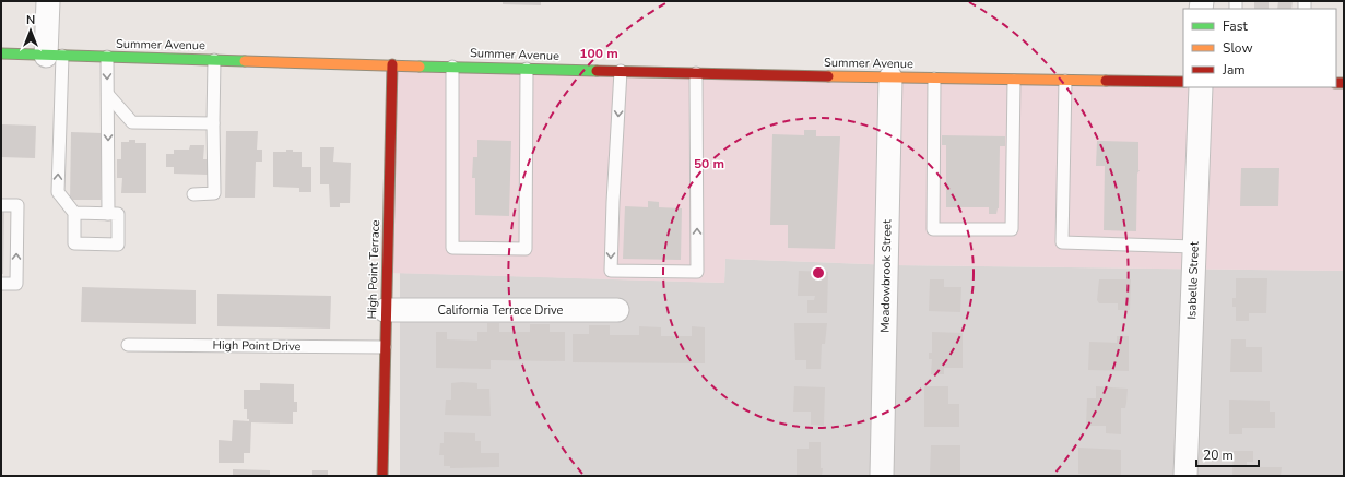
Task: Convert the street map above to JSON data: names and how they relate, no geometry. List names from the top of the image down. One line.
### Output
{"streets":{"main road":["Summer Avenue","High Point Terrace"],"street":["Meadowbrook Street","Isabelle Street","California Terrace Drive"],"lane":["High Point Drive"]},"crossings":[["Summer Avenue","High Point Terrace"],["Summer Avenue","Meadowbrook Street"],["High Point Terrace","California Terrace Drive"],["High Point Terrace","High Point Drive"]],"legend":["Fast","Slow","Jam"],"scale_bar":"20 m","north":"top","rings":["100 m","50 m"]}
